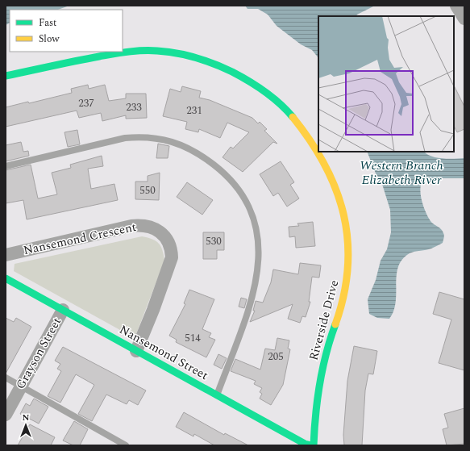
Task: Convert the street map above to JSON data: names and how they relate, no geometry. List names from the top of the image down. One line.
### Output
{"streets":{"street":["Nansemond Crescent","Riverside Drive","Nansemond Street","Grayson Street"]},"crossings":[["Nansemond Crescent","Nansemond Street"],["Riverside Drive","Nansemond Street"],["Nansemond Street","Grayson Street"]],"water":["Western Branch Elizabeth River"],"house_numbers":["237","233","231","550","530","514","205"],"legend":["Fast","Slow"],"north":"top"}
